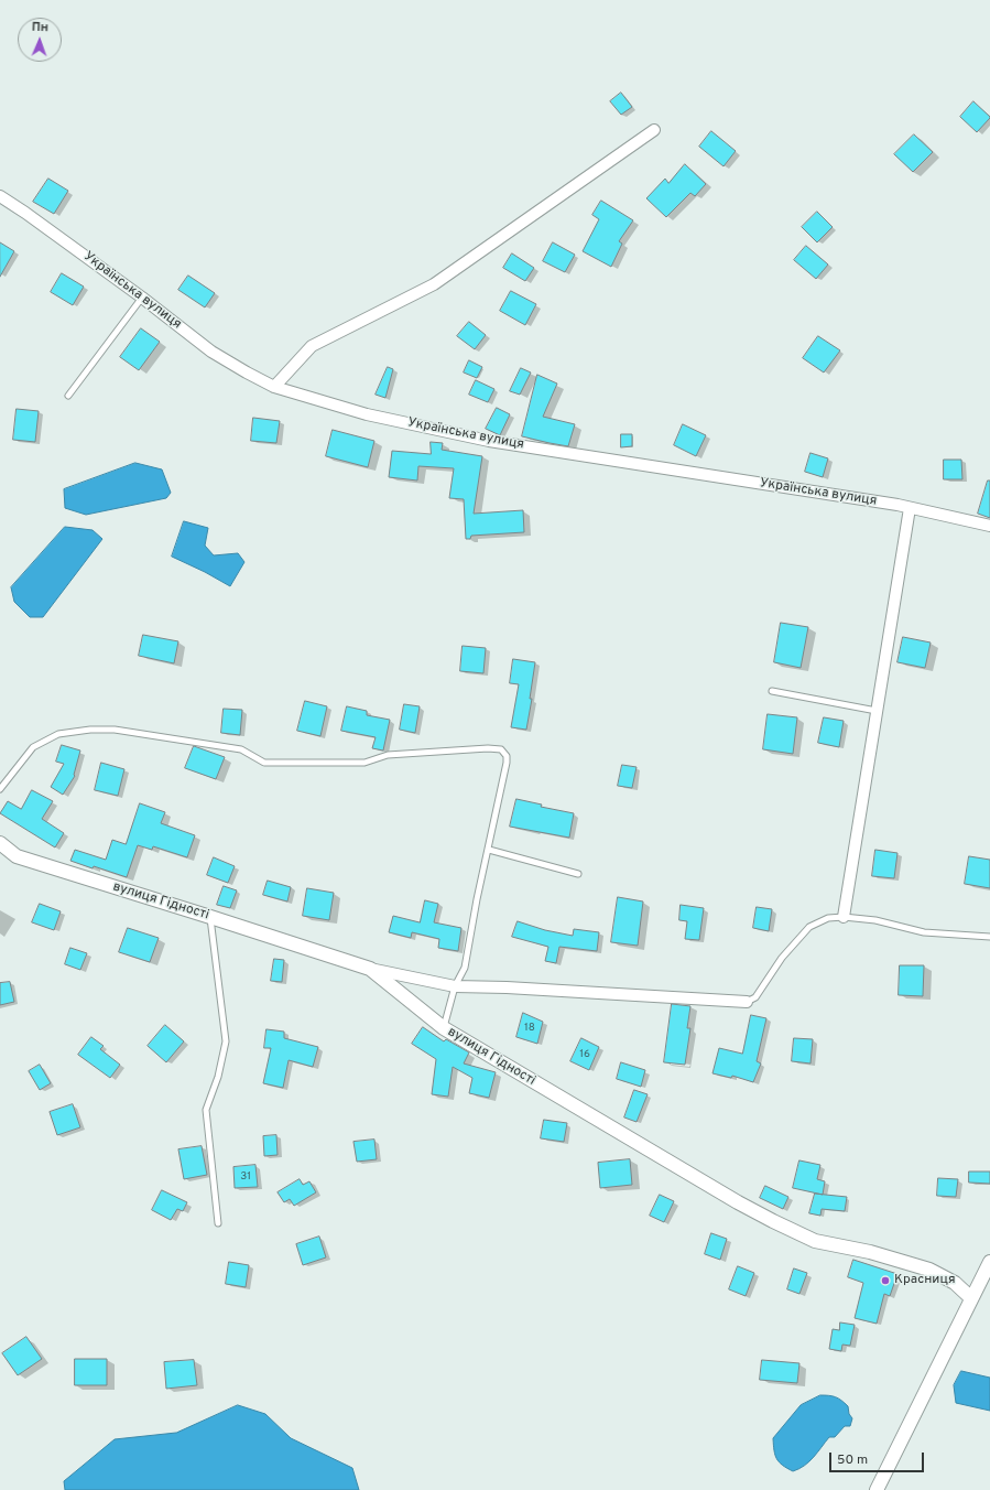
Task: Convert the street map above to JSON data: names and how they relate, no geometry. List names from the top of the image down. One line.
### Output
{"streets":{"street":["Українська вулиця","вулиця Гідності"]},"places":["Красниця"],"house_numbers":["18","16","31"],"scale_bar":"50 m","north":"top"}
